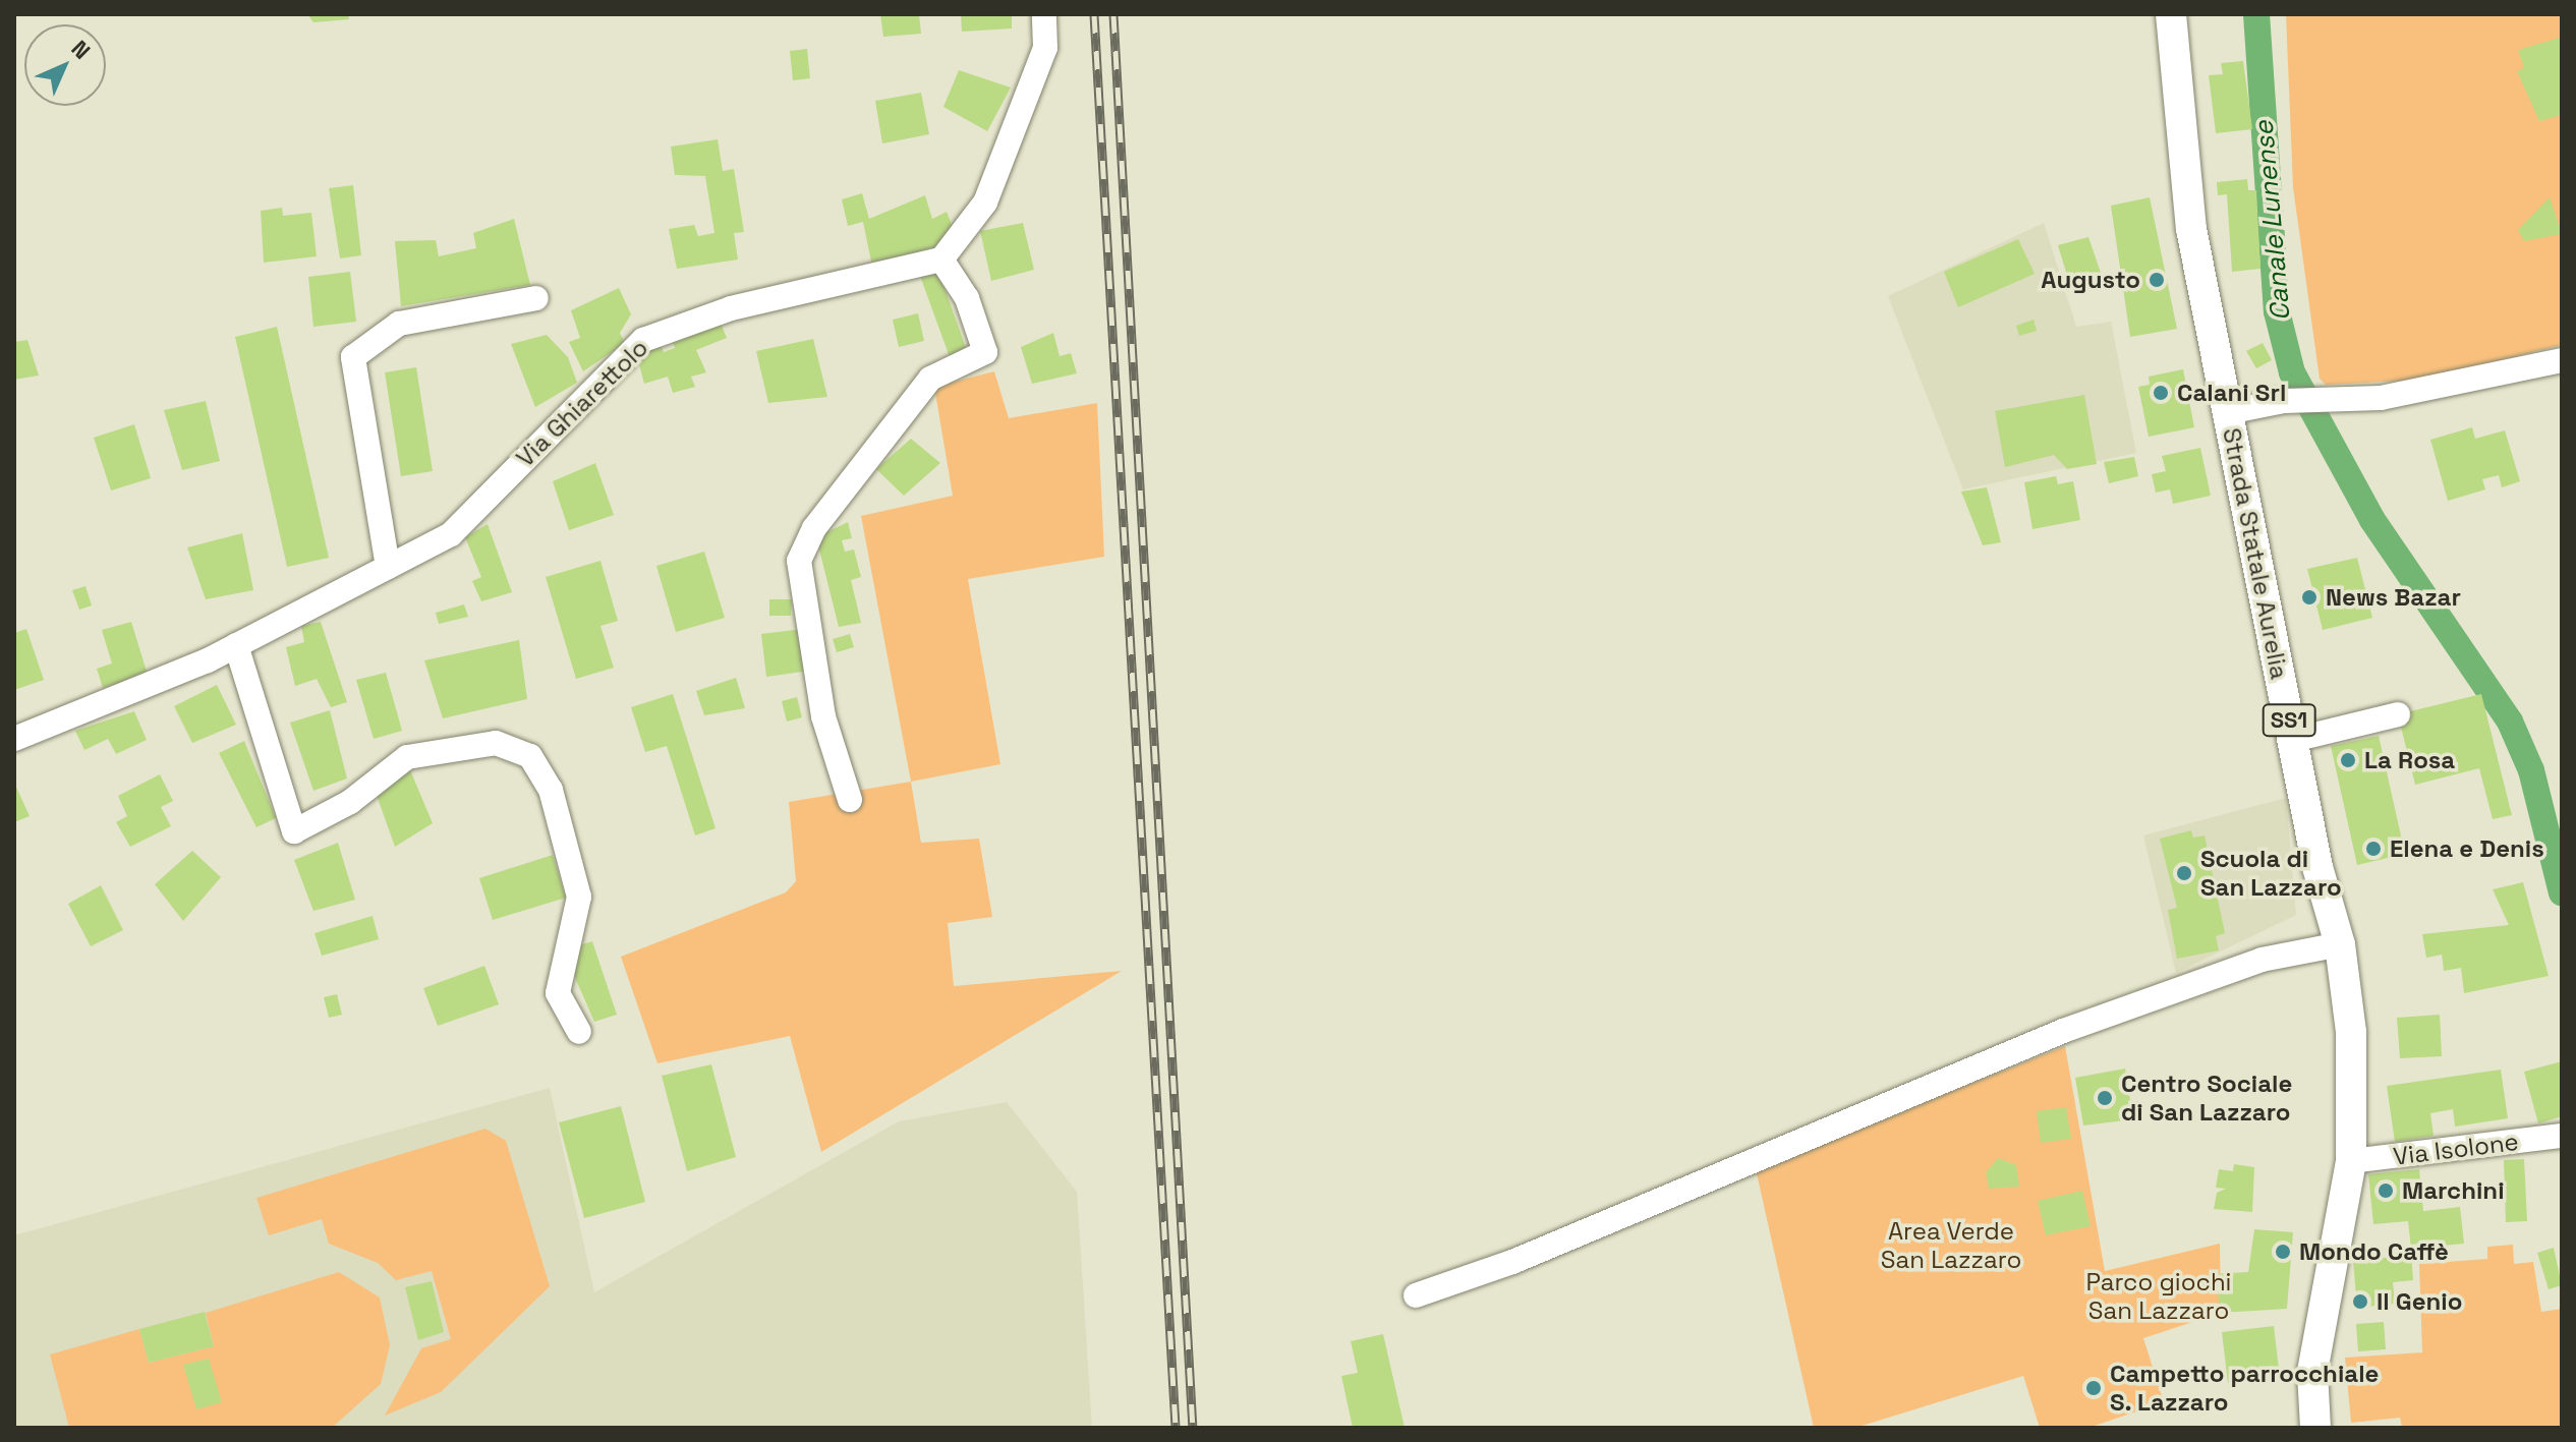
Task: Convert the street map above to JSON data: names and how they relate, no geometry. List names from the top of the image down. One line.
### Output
{"streets":{"main road":["Strada Statale Aurelia","SS1"],"street":["Via Ghiarettolo","Via Isolone"]},"crossings":[["Strada Statale Aurelia","Via Isolone"]],"water":["Canale Lunense"],"parks":["Area Verde San Lazzaro","Parco giochi San Lazzaro"],"places":["Augusto","Calani Srl","News Bazar","La Rosa","Elena e Denis","Scuola di San Lazzaro","Centro Sociale di San Lazzaro","Marchini","Mondo Caffè","Il Genio","Campetto parrocchiale S. Lazzaro"],"north":"top right"}
